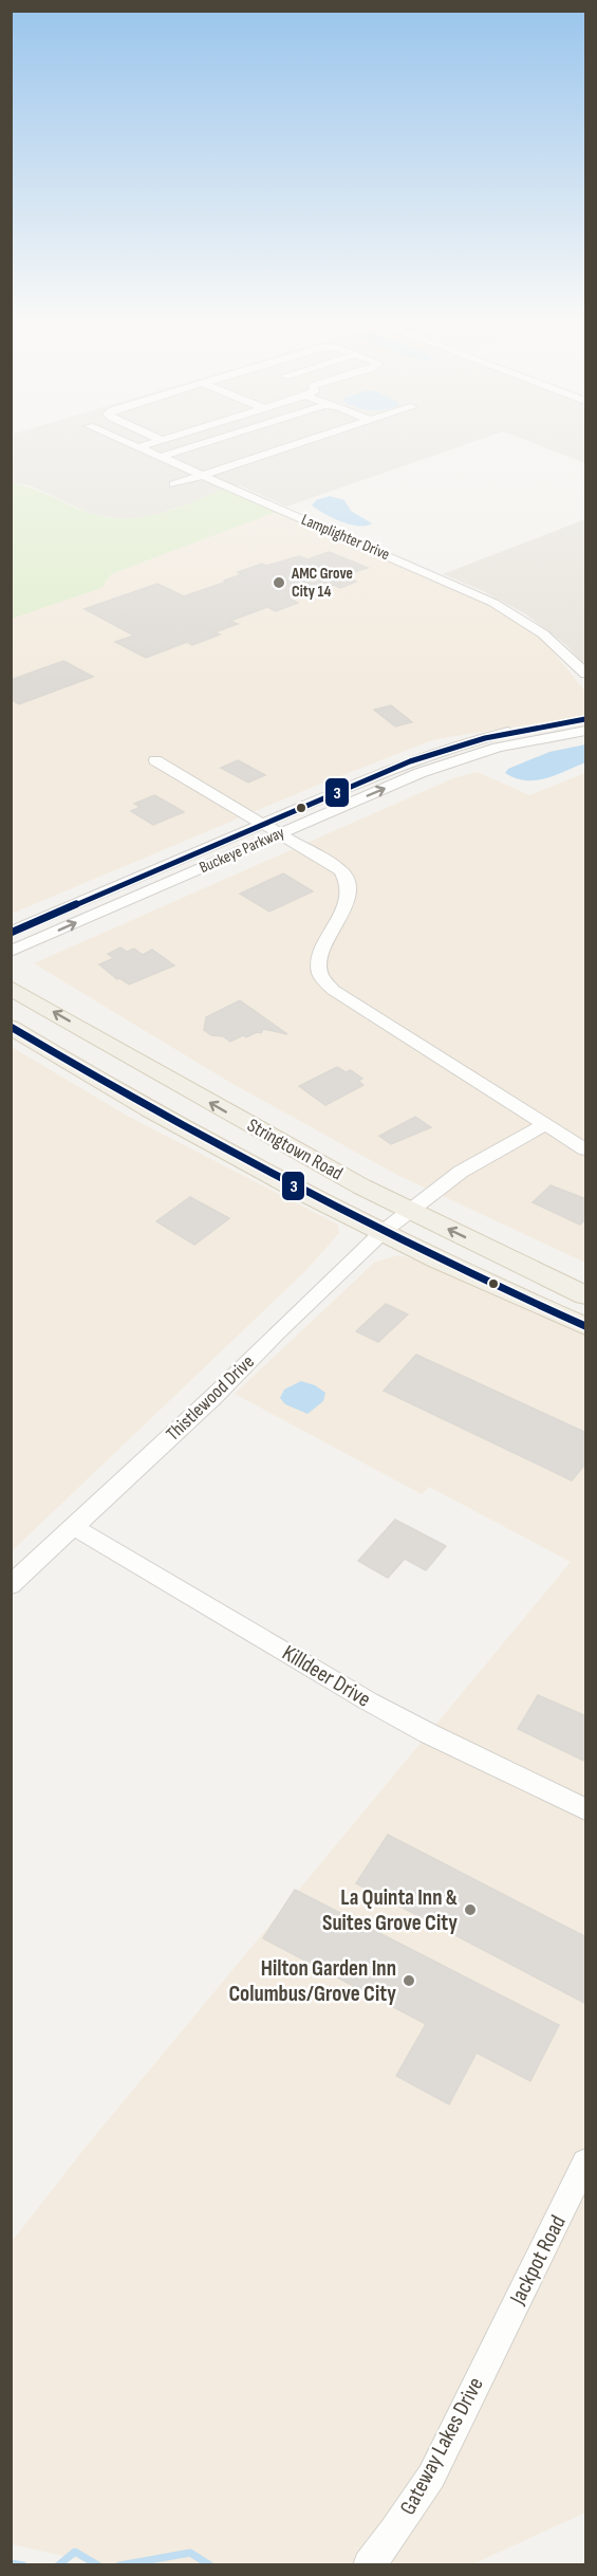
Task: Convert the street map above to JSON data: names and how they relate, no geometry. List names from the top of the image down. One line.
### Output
{"streets":{"main road":["Stringtown Road"],"street":["Lamplighter Drive","Buckeye Parkway","Thistlewood Drive","Killdeer Drive","Jackpot Road","Gateway Lakes Drive"]},"crossings":[["Stringtown Road","Thistlewood Drive"],["Thistlewood Drive","Killdeer Drive"],["Jackpot Road","Gateway Lakes Drive"]],"places":["AMC Grove City 14","La Quinta Inn & Suites Grove City","Hilton Garden Inn Columbus/Grove City"],"lines":["transit line 3"]}
